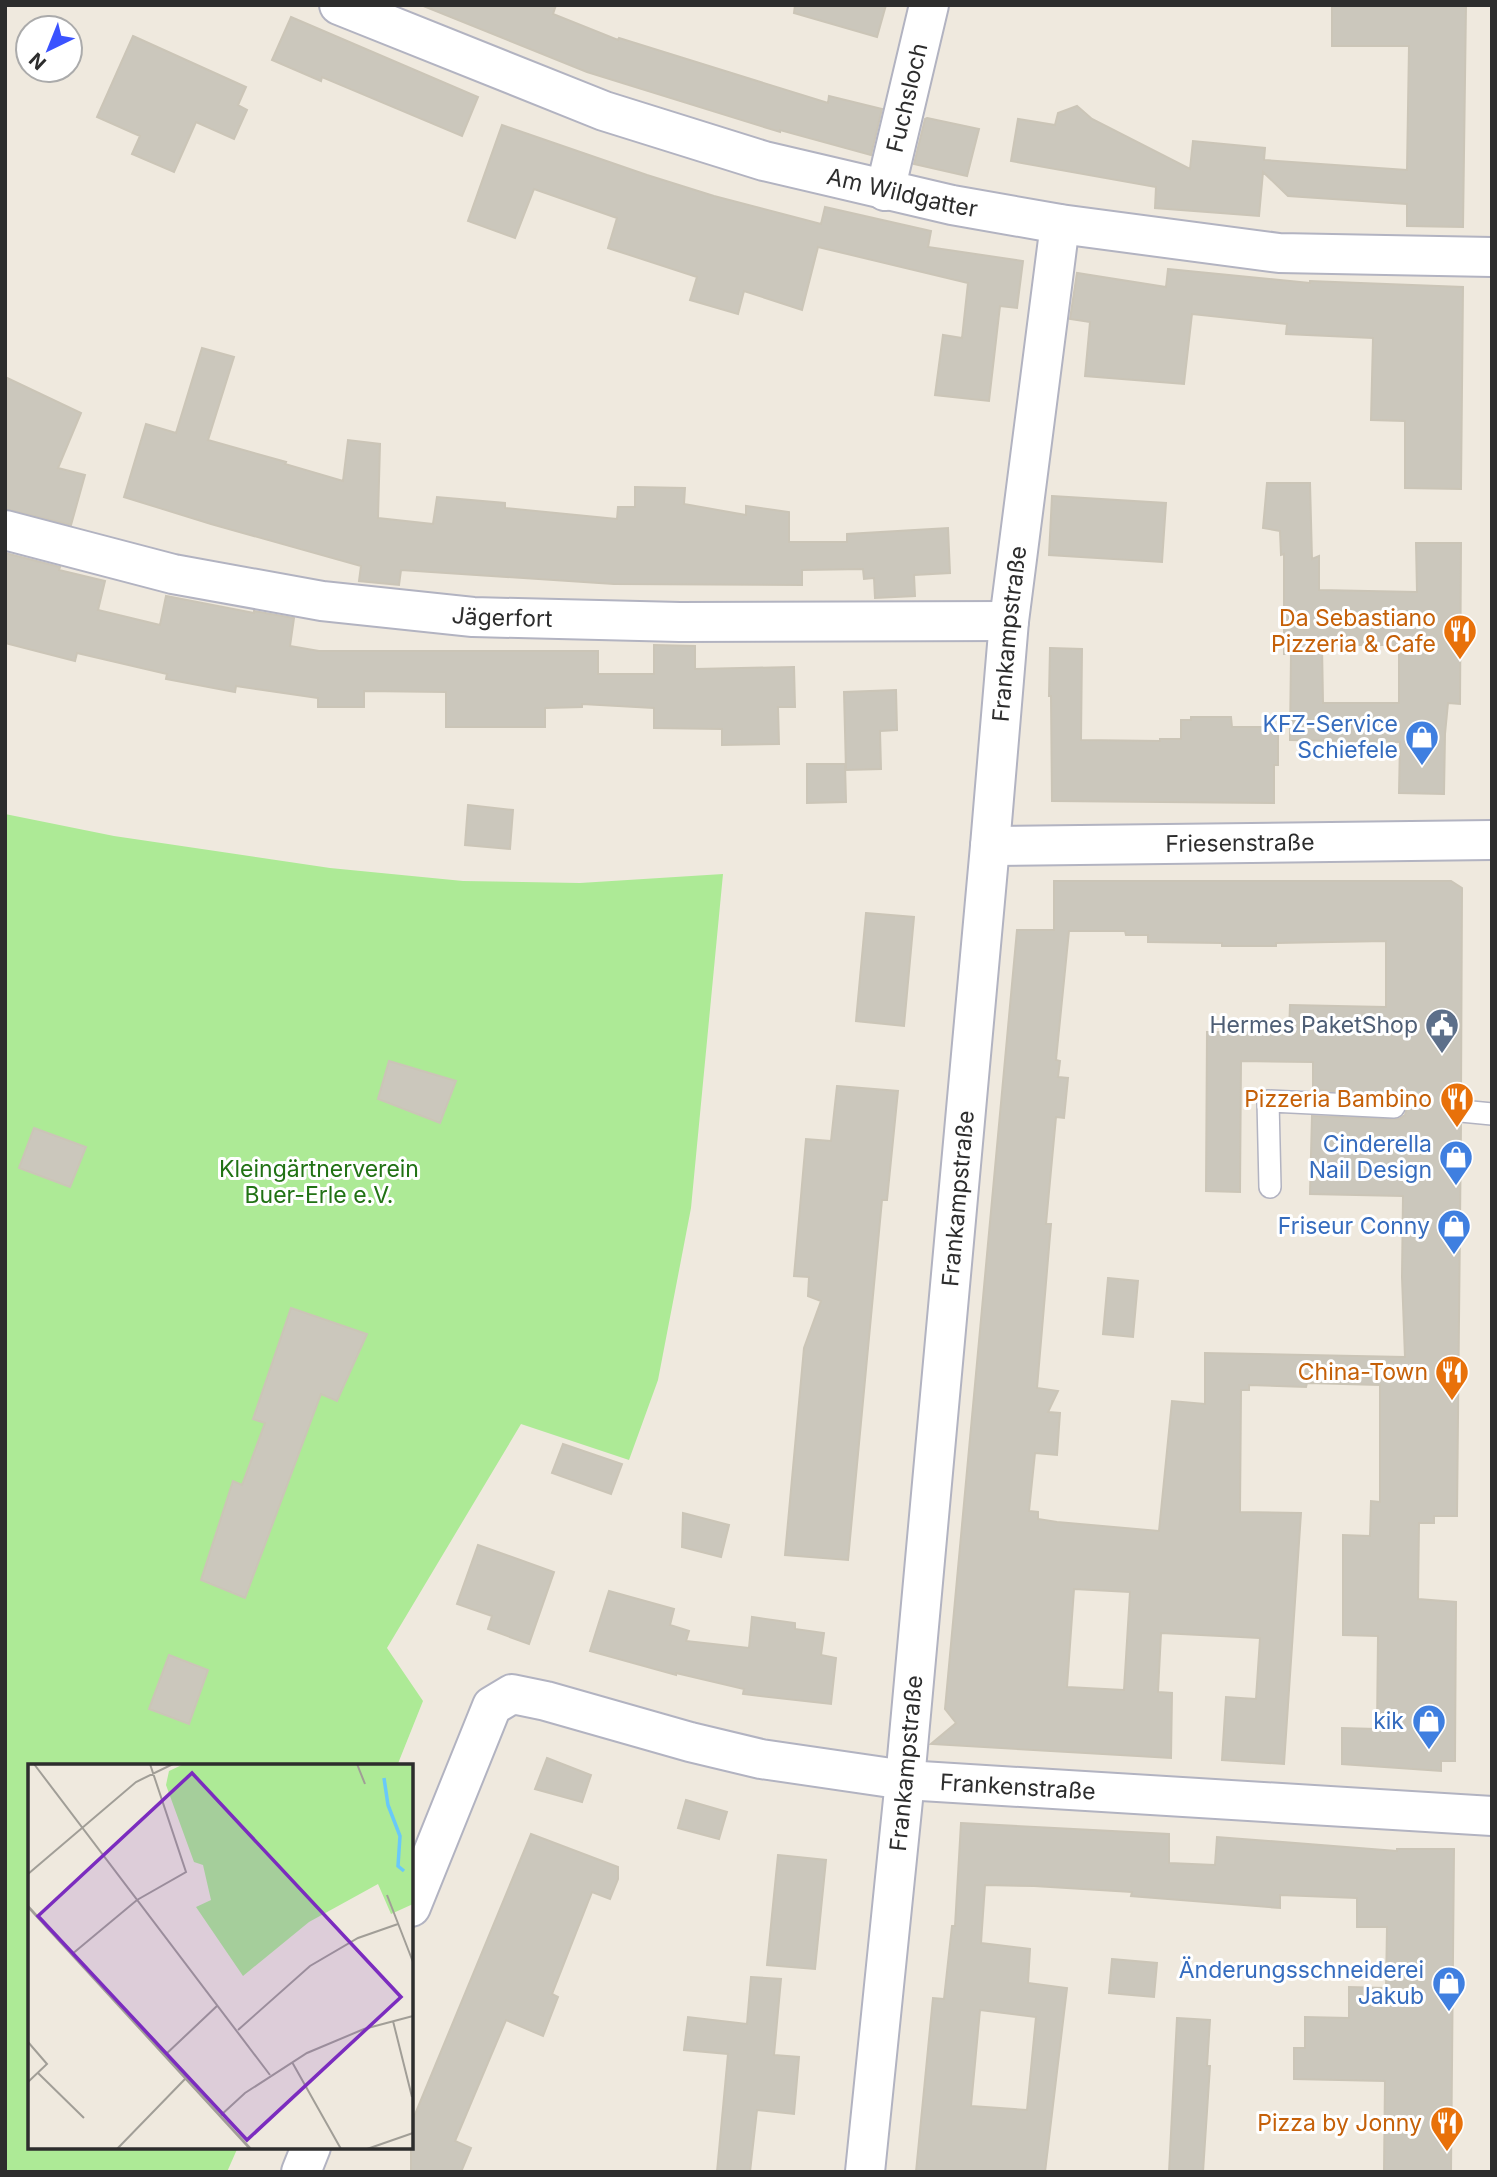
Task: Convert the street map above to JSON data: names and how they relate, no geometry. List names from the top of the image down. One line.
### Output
{"streets":{"street":["Fuchsloch","Am Wildgatter","Jägerfort","Frankampstraße","Friesenstraße","Frankenstraße"]},"crossings":[["Fuchsloch","Am Wildgatter"],["Am Wildgatter","Frankampstraße"],["Jägerfort","Frankampstraße"],["Frankampstraße","Friesenstraße"],["Frankampstraße","Frankenstraße"]],"parks":["Kleingärtnerverein Buer-Erle e.V."],"places":{"restaurant":["Da Sebastiano Pizzeria & Cafe","Pizzeria Bambino","China-Town","Pizza by Jonny"],"shop":["KFZ-Service Schiefele","Cinderella Nail Design","Friseur Conny","kik","Änderungsschneiderei Jakub"],"public building":["Hermes PaketShop"]},"north":"bottom left"}
